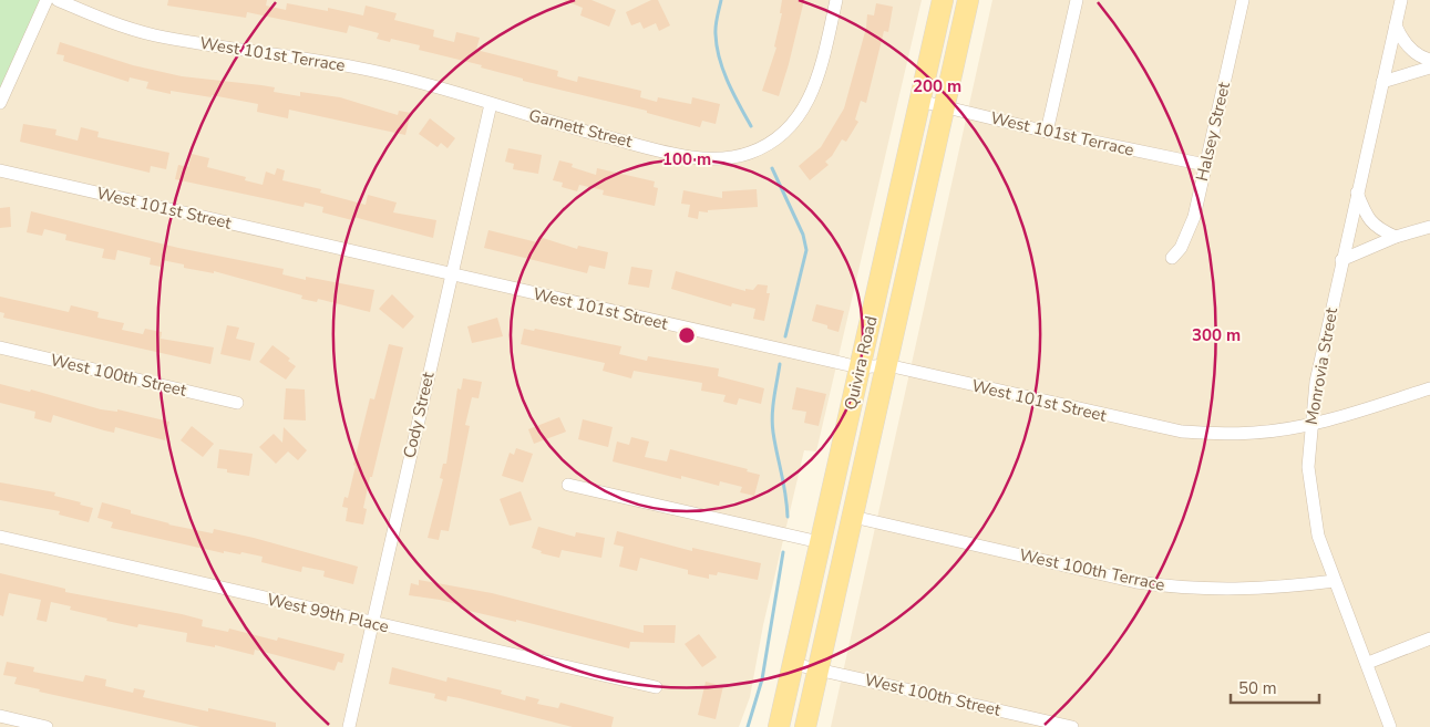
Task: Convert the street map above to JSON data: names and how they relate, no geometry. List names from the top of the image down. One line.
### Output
{"streets":{"main road":["Quivira Road"],"street":["West 101st Terrace","Garnett Street","Halsey Street","West 101st Street","Monrovia Street","West 100th Street","Cody Street","West 100th Terrace","West 99th Place"]},"crossings":[["West 101st Terrace","Garnett Street"],["West 101st Terrace","Halsey Street"],["West 101st Terrace","Quivira Road"],["West 101st Terrace","Cody Street"],["Garnett Street","Cody Street"],["West 101st Street","Quivira Road"],["West 101st Street","Monrovia Street"],["West 101st Street","Cody Street"],["Quivira Road","West 100th Street"],["Quivira Road","West 100th Terrace"],["Monrovia Street","West 100th Terrace"],["Cody Street","West 99th Place"]],"scale_bar":"50 m","rings":["200 m","100 m","300 m"]}
